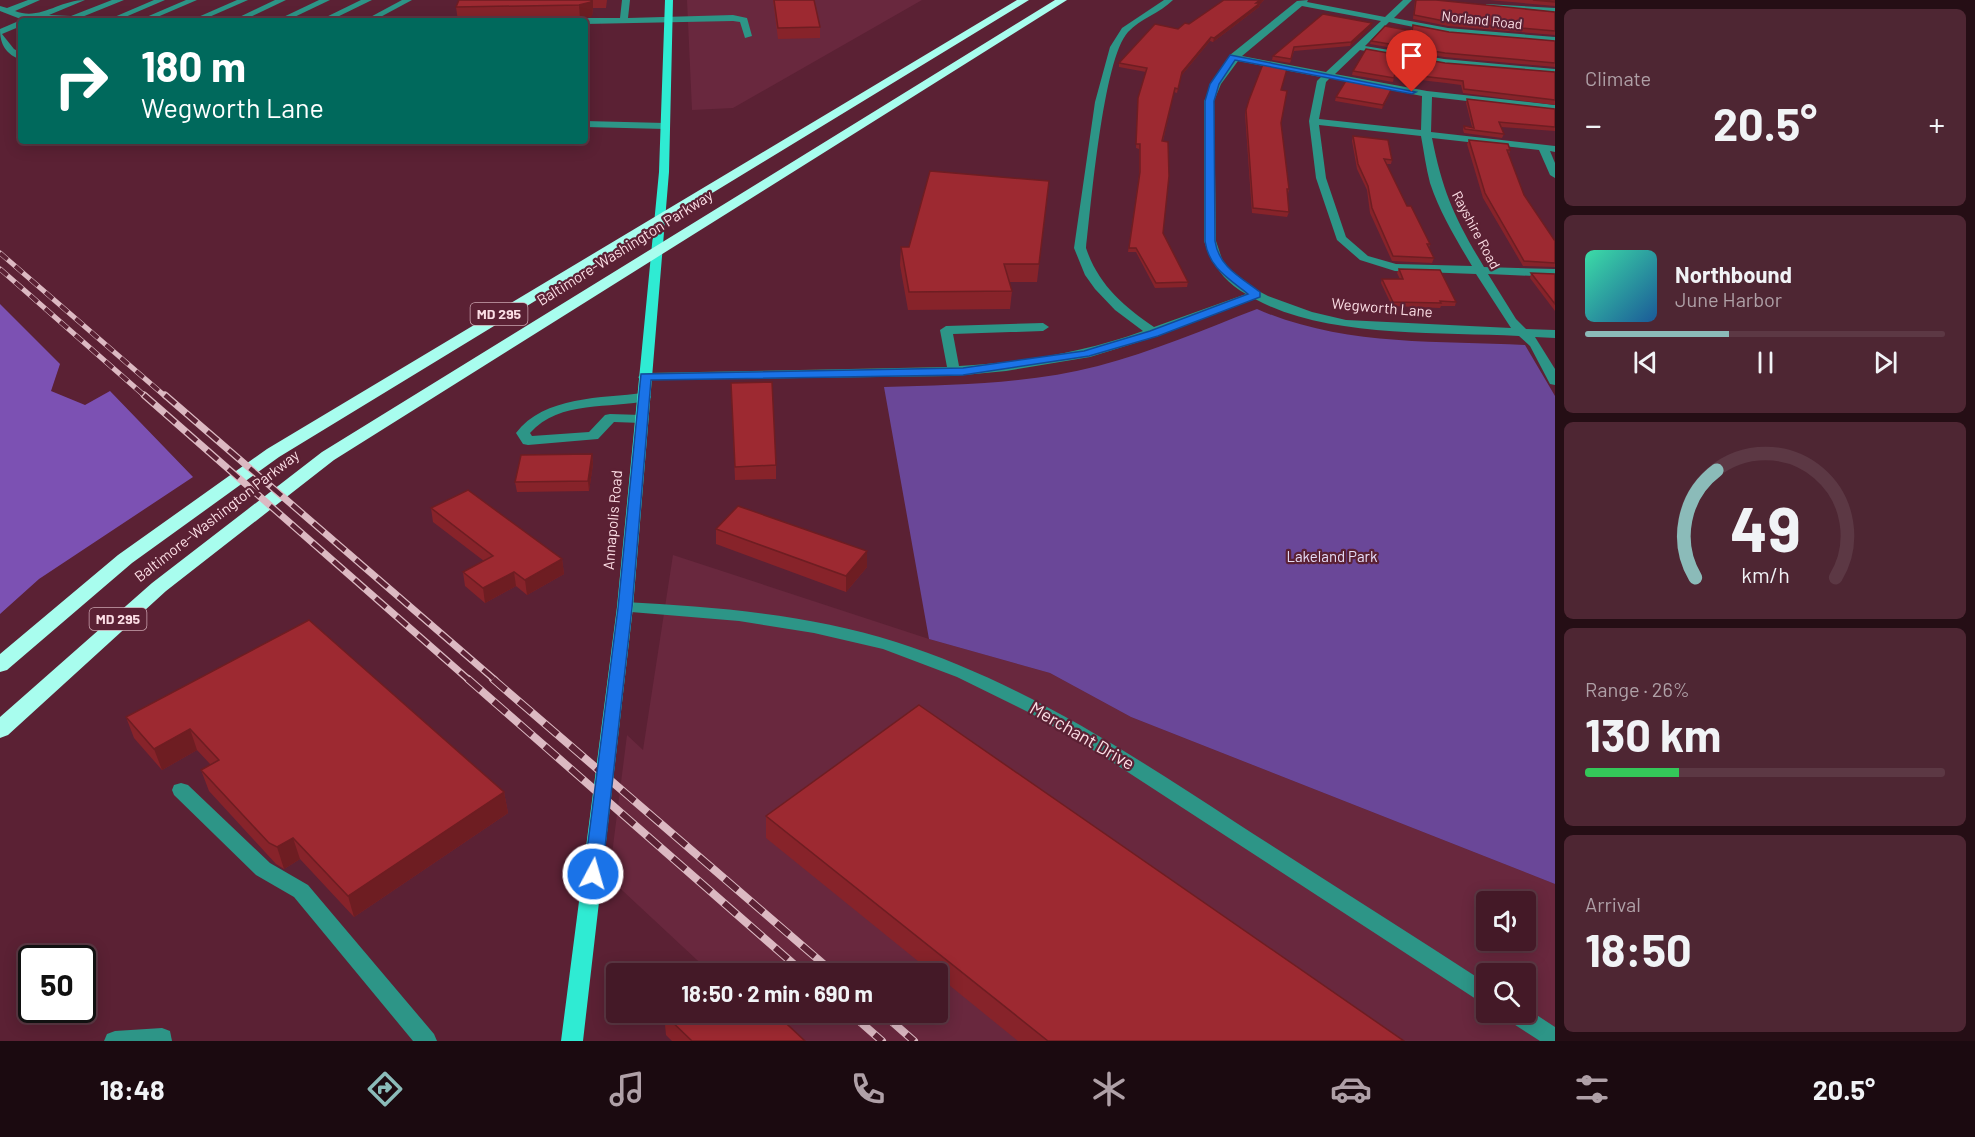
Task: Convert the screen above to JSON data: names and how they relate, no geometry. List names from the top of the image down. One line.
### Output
{"streets":{"highway":["Baltimore-Washington Parkway","MD 295"],"main road":["Annapolis Road"],"street":["Norland Road","Rayshire Road","Wegworth Lane","Merchant Drive"]},"crossings":[["Norland Road","Wegworth Lane"],["Rayshire Road","Wegworth Lane"],["Annapolis Road","Merchant Drive"]],"parks":["Lakeland Park"],"page":{"tile":["Climate",["Range · 26%","130 km"],["Arrival","18:50"]],"turn":["180 m","Wegworth Lane"],"heat":["−","20.5°","+"],"song":["Northbound","June Harbor"],"limit":"50","trip":"18:50 · 2 min · 690 m","tabs":["18:48","20.5°"],"gauge":["49","km/h"]}}
